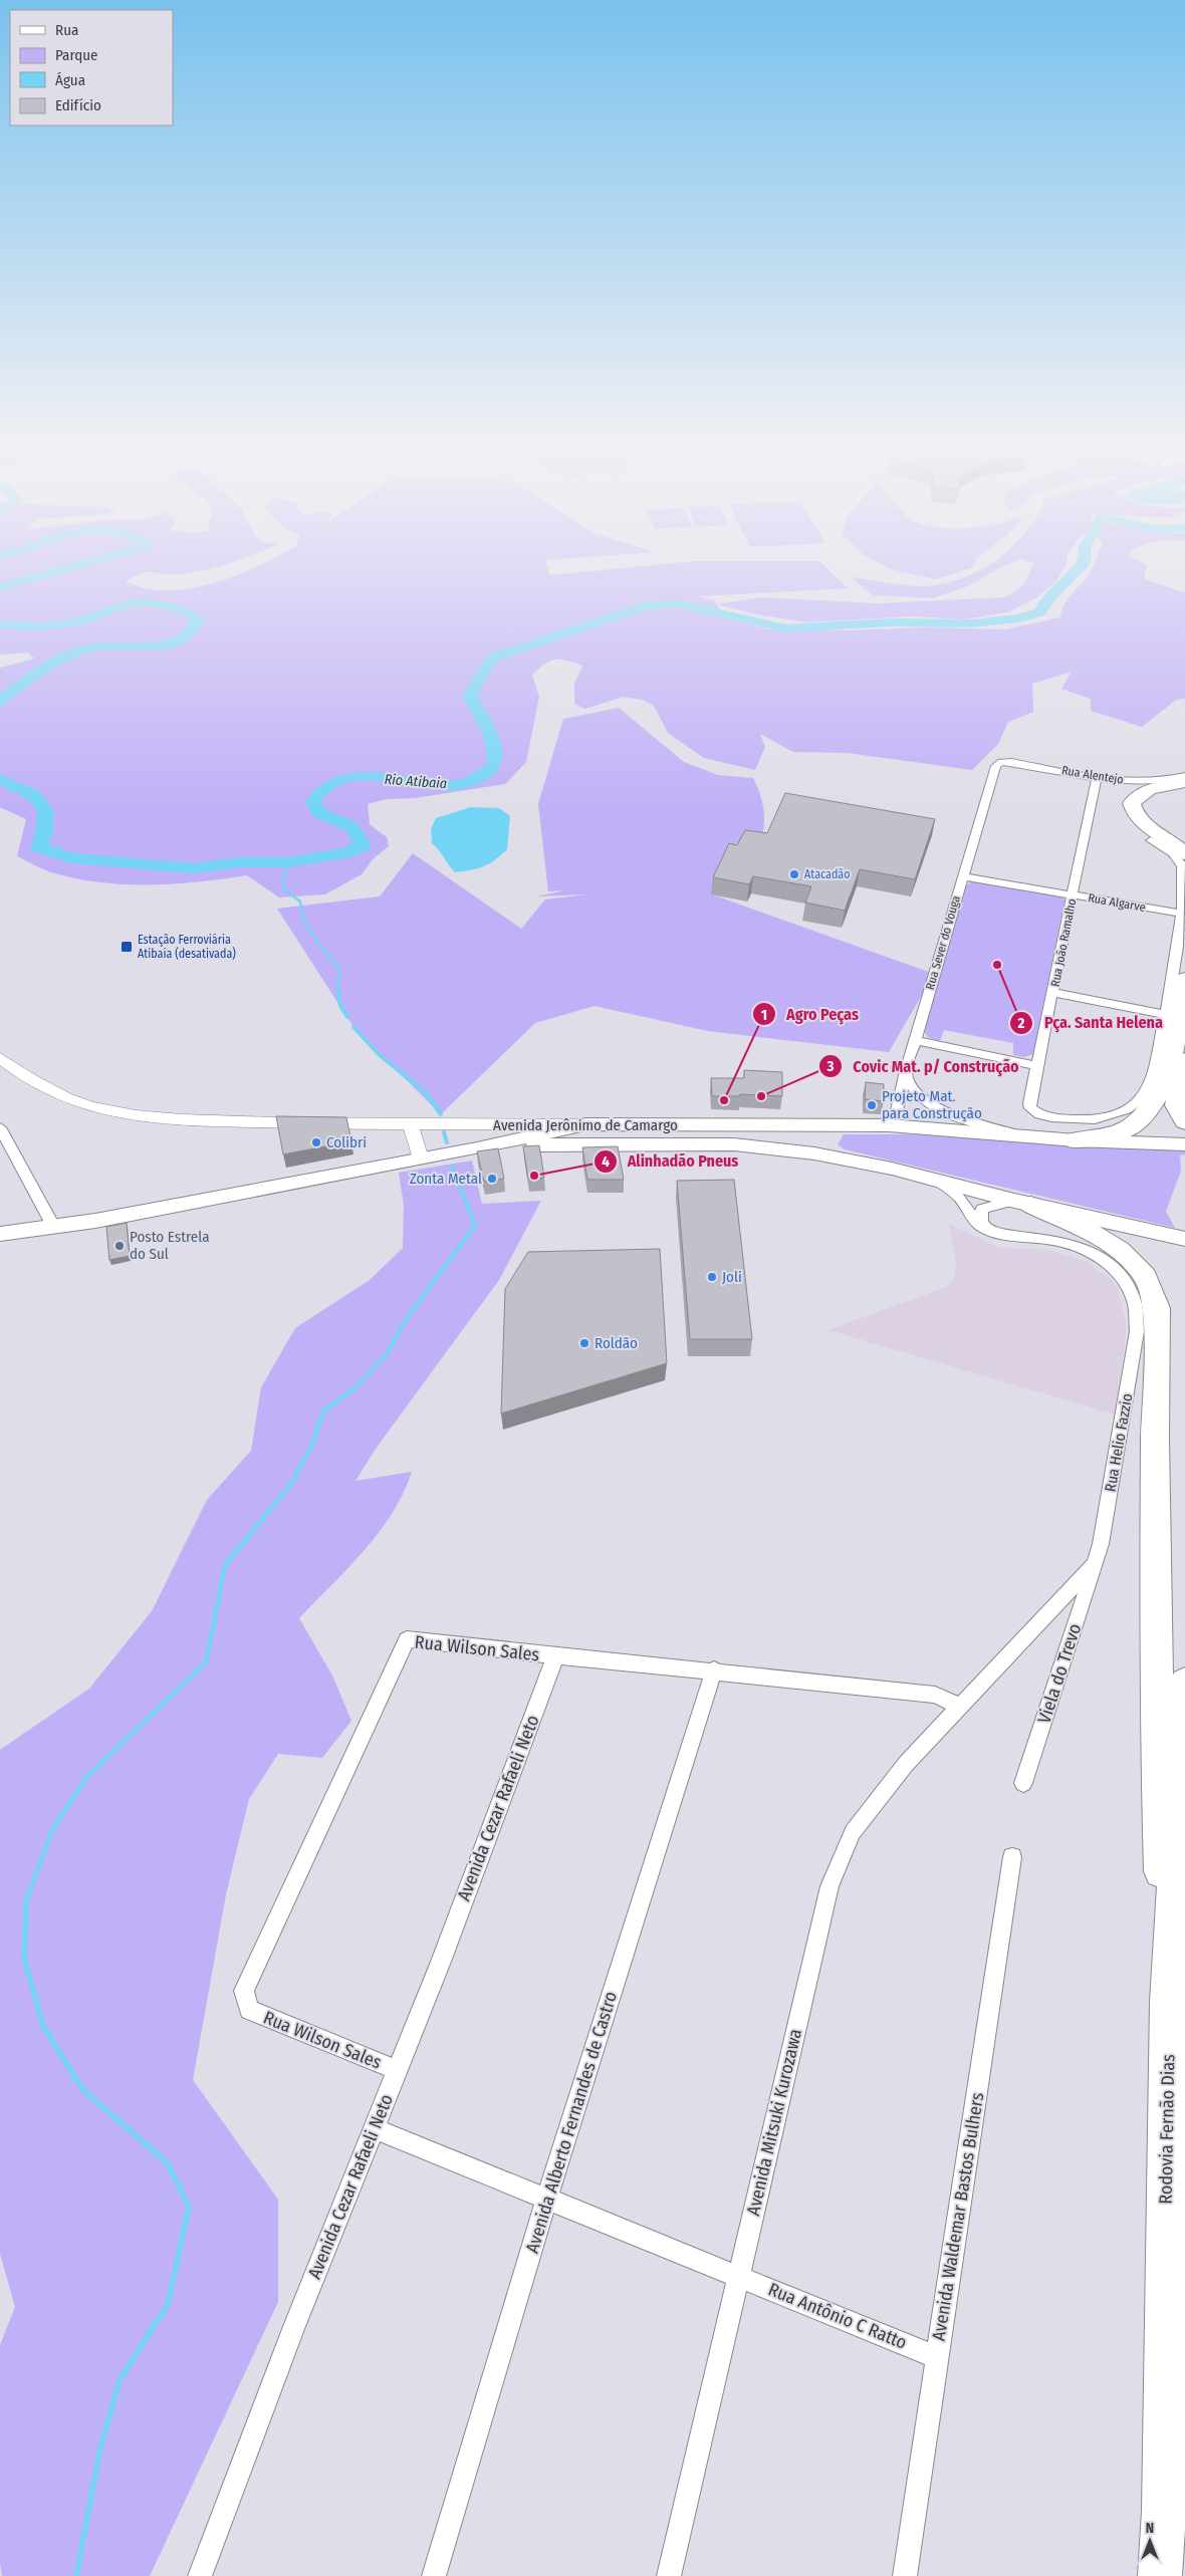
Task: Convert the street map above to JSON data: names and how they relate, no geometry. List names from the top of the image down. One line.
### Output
{"streets":{"highway":["Rodovia Fernão Dias"],"main road":["Avenida Jerônimo de Camargo"],"street":["Rua Alentejo","Rua Algarve","Rua Sever do Vouga","Rua João Ramalho","Rua Helio Fazzio","Rua Wilson Sales","Viela do Trevo","Avenida Cezar Rafaeli Neto","Avenida Alberto Fernandes de Castro","Avenida Mitsuki Kurozawa","Avenida Waldemar Bastos Bulhers","Rua Antônio C Ratto"]},"crossings":[["Rua Alentejo","Rua Sever do Vouga"],["Rua Alentejo","Rua João Ramalho"],["Rua Algarve","Rua Sever do Vouga"],["Rua Algarve","Rua João Ramalho"],["Rua Sever do Vouga","Avenida Jerônimo de Camargo"],["Rua Helio Fazzio","Viela do Trevo"],["Rua Wilson Sales","Avenida Cezar Rafaeli Neto"],["Rua Wilson Sales","Avenida Alberto Fernandes de Castro"],["Rua Wilson Sales","Avenida Mitsuki Kurozawa"],["Avenida Cezar Rafaeli Neto","Rua Antônio C Ratto"],["Avenida Alberto Fernandes de Castro","Rua Antônio C Ratto"],["Avenida Mitsuki Kurozawa","Rua Antônio C Ratto"],["Avenida Waldemar Bastos Bulhers","Rua Antônio C Ratto"]],"water":["Rio Atibaia"],"places":{"other":["Atacadão","Pça. Santa Helena","Covic Mat. p/ Construção","Agro Peças","Projeto Mat. para Construção","Colibri","Alinhadão Pneus","Zonta Metal","Posto Estrela do Sul","Joli","Roldão"],"transit":["Estação Ferroviária Atibaia (desativada)"]},"legend":["Rua","Parque","Água","Edifício"],"north":"top"}
